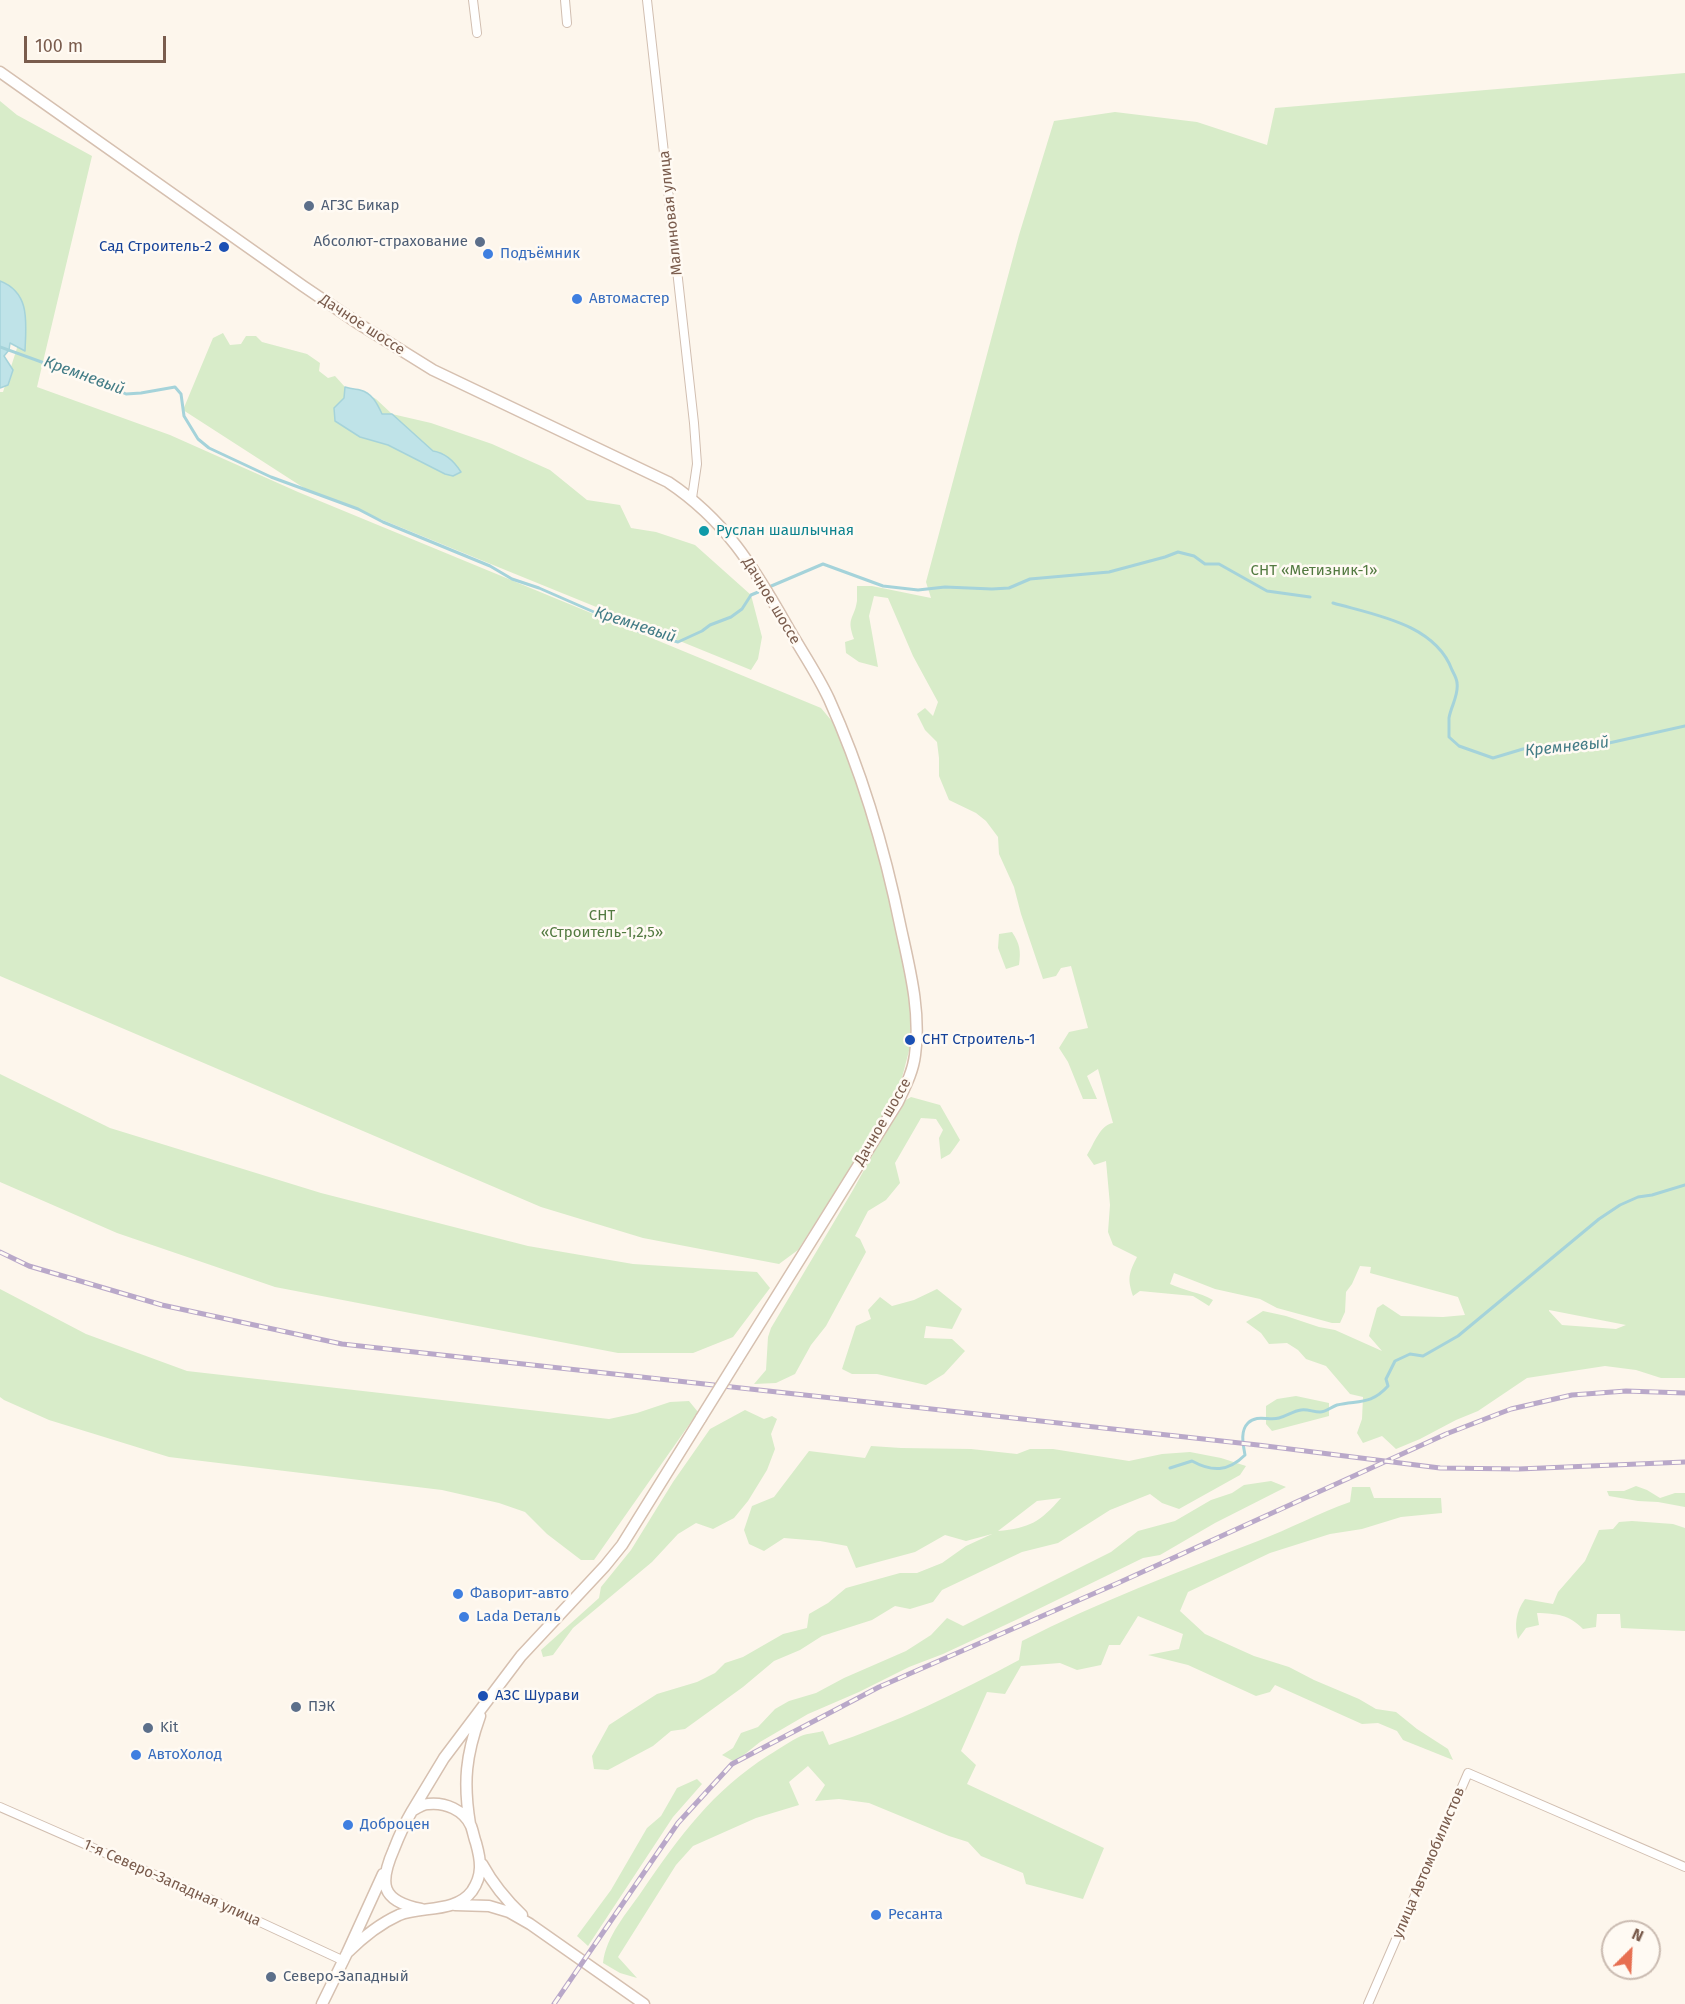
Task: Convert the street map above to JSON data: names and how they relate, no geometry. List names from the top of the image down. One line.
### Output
{"streets":{"main road":["Дачное шоссе"],"street":["Малиновая улица","улица Автомобилистов","1-я Северо-Западная улица"]},"crossings":[["Малиновая улица","Дачное шоссе"]],"water":["Кремневый"],"parks":["СНТ «Метизник-1»","СНТ «Строитель-1,2,5»"],"places":["АГЗС Бикар","Абсолют-страхование","Сад Строитель-2","Подъёмник","Автомастер","Руслан шашлычная","СНТ Строитель-1","Фаворит-авто","Lada Dеталь","АЗС Шурави","ПЭК","Kit","АвтоХолод","Доброцен","Ресанта","Северо-Западный"],"scale_bar":"100 m","north":"top right"}
